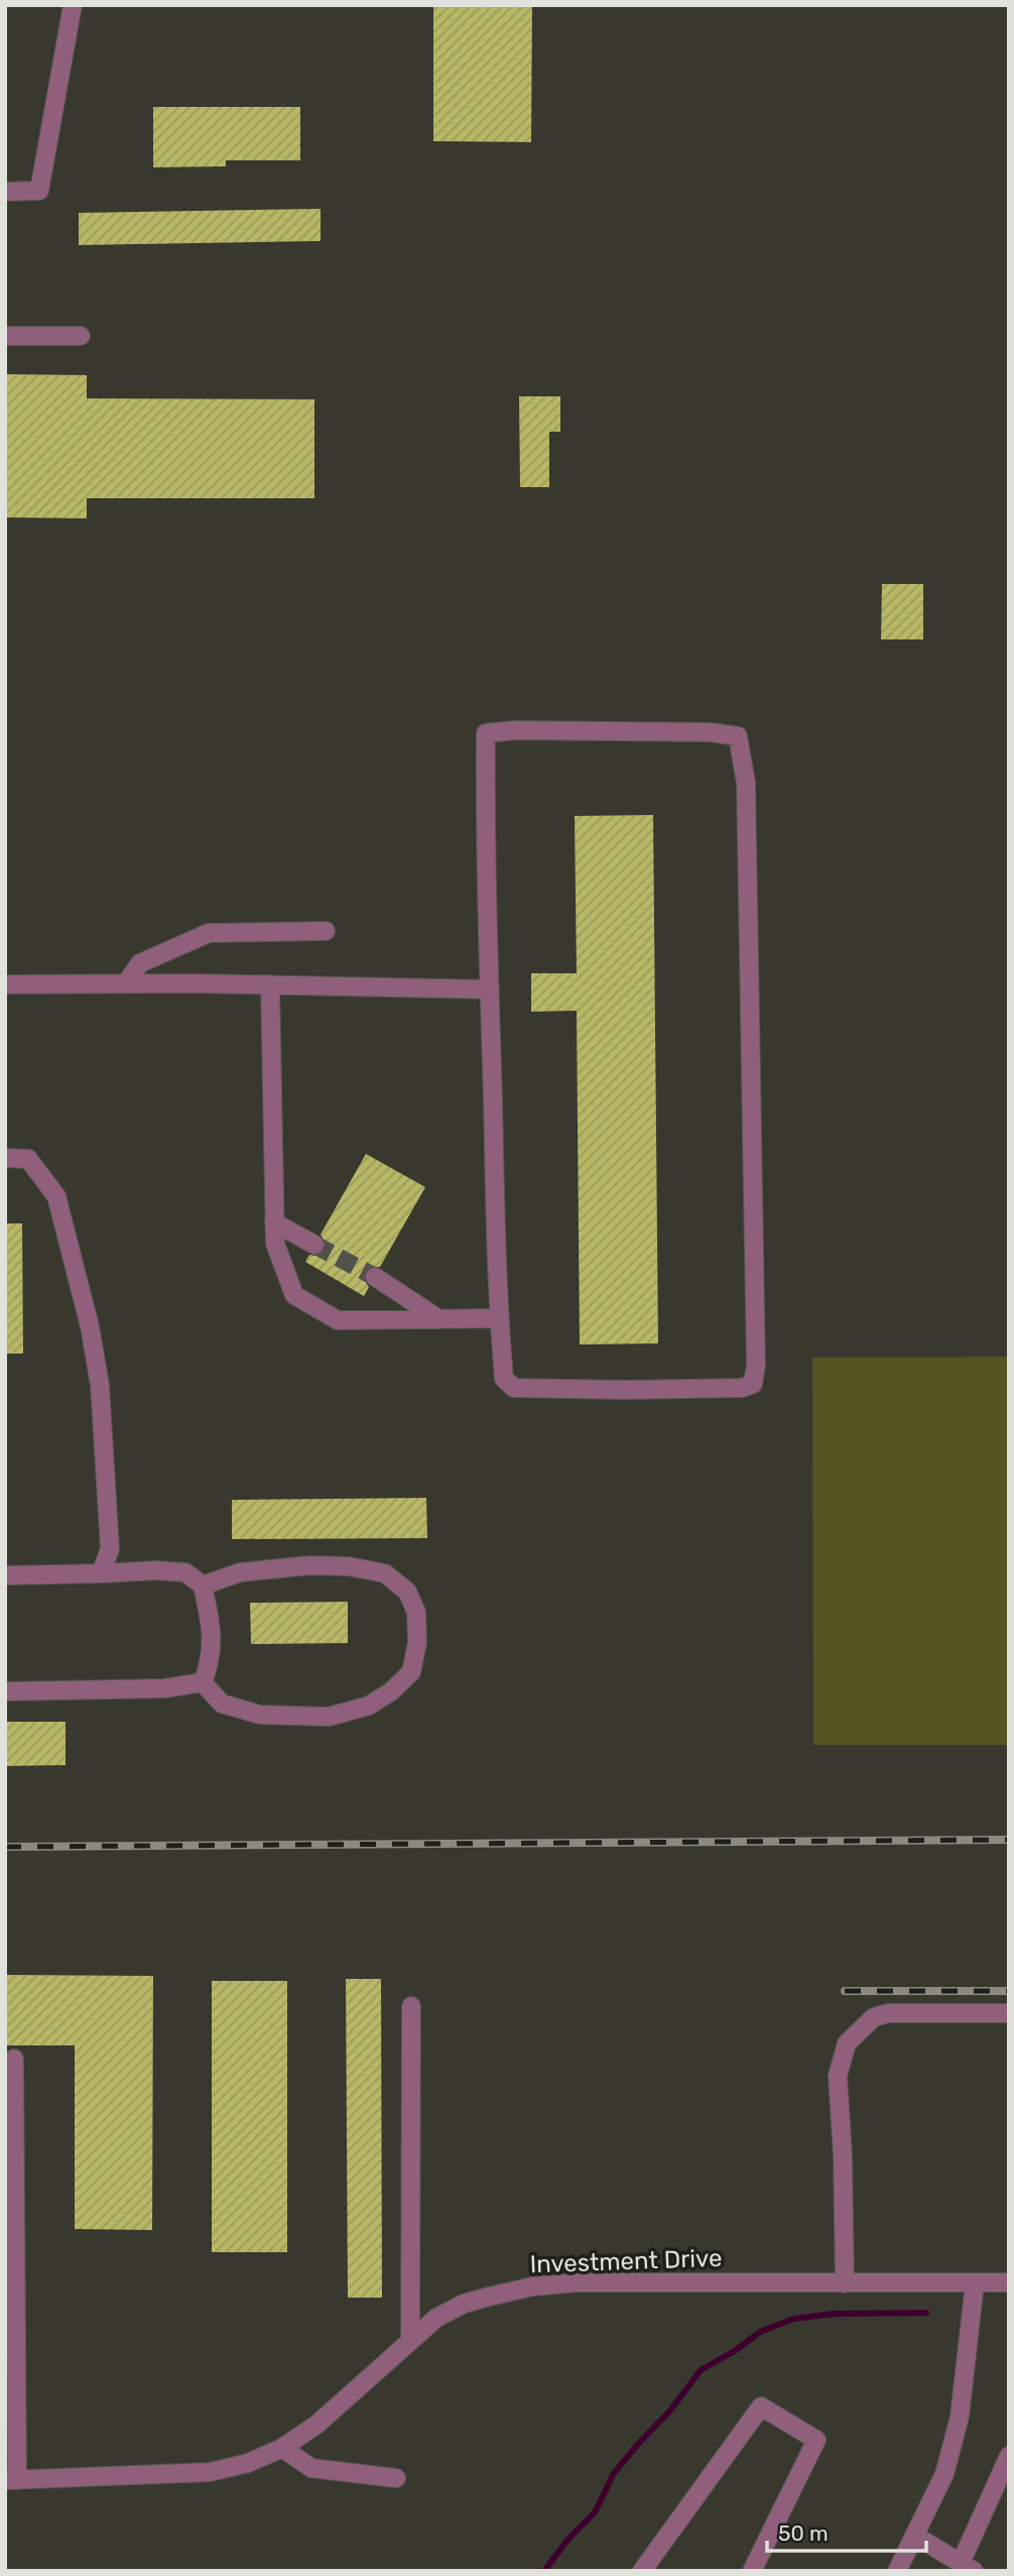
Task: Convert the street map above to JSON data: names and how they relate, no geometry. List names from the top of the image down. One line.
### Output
{"streets":{"street":["Investment Drive"]},"scale_bar":"50 m"}
